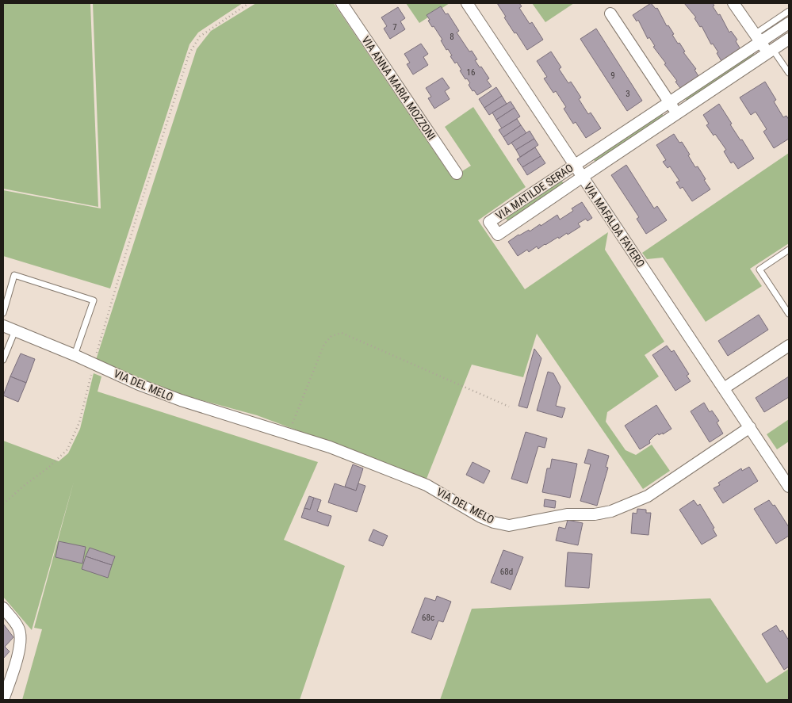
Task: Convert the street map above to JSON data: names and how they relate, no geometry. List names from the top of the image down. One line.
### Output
{"streets":{"street":["VIA ANNA MARIA MOZZONI","VIA MATILDE SERAO","VIA MAFALDA FAVERO","VIA DEL MELO"]},"crossings":[["VIA MATILDE SERAO","VIA MAFALDA FAVERO"],["VIA MAFALDA FAVERO","VIA DEL MELO"]],"house_numbers":["7","8","16","9","3","68d","68c"]}
